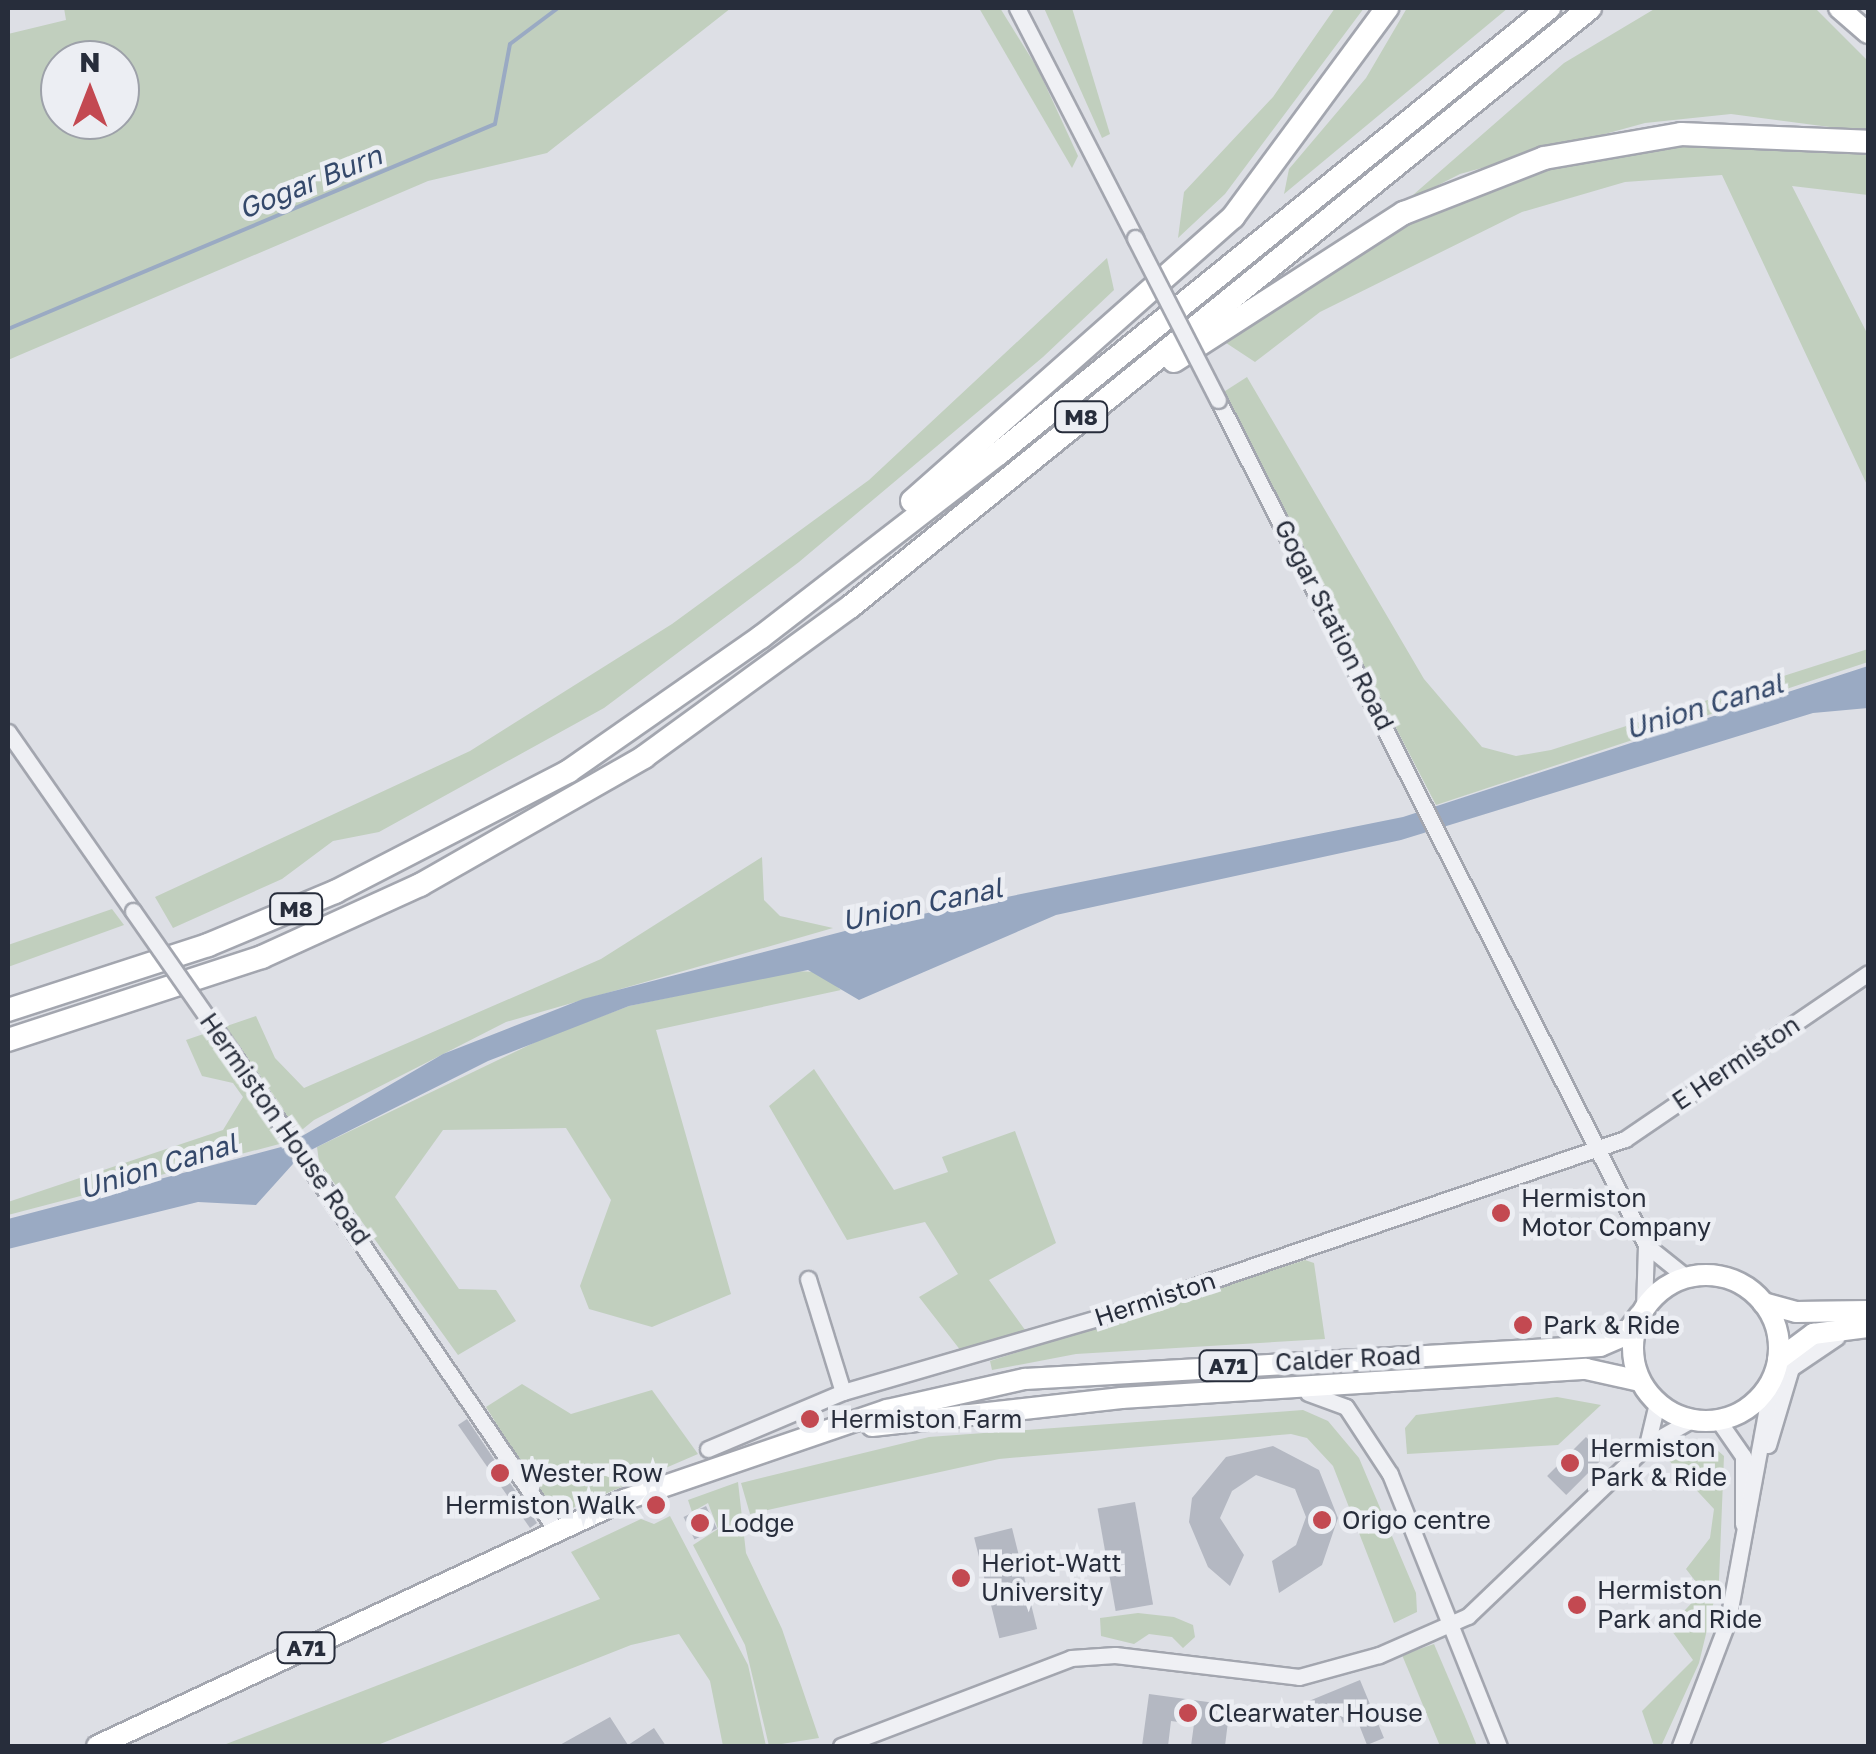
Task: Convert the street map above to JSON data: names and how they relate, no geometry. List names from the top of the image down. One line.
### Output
{"streets":{"highway":["M8"],"main road":["Calder Road","A71"],"street":["Gogar Station Road","E Hermiston","Hermiston House Road","Hermiston"]},"crossings":[["Gogar Station Road","E Hermiston"],["Gogar Station Road","Hermiston"],["Gogar Station Road","Calder Road"],["E Hermiston","Hermiston"],["Hermiston House Road","Calder Road"]],"water":["Gogar Burn","Union Canal"],"places":["Hermiston Motor Company","Park & Ride","Hermiston Farm","Hermiston Park & Ride","Wester Row","Hermiston Walk","Origo centre","Lodge","Heriot-Watt University","Hermiston Park and Ride","Clearwater House"],"north":"top"}
